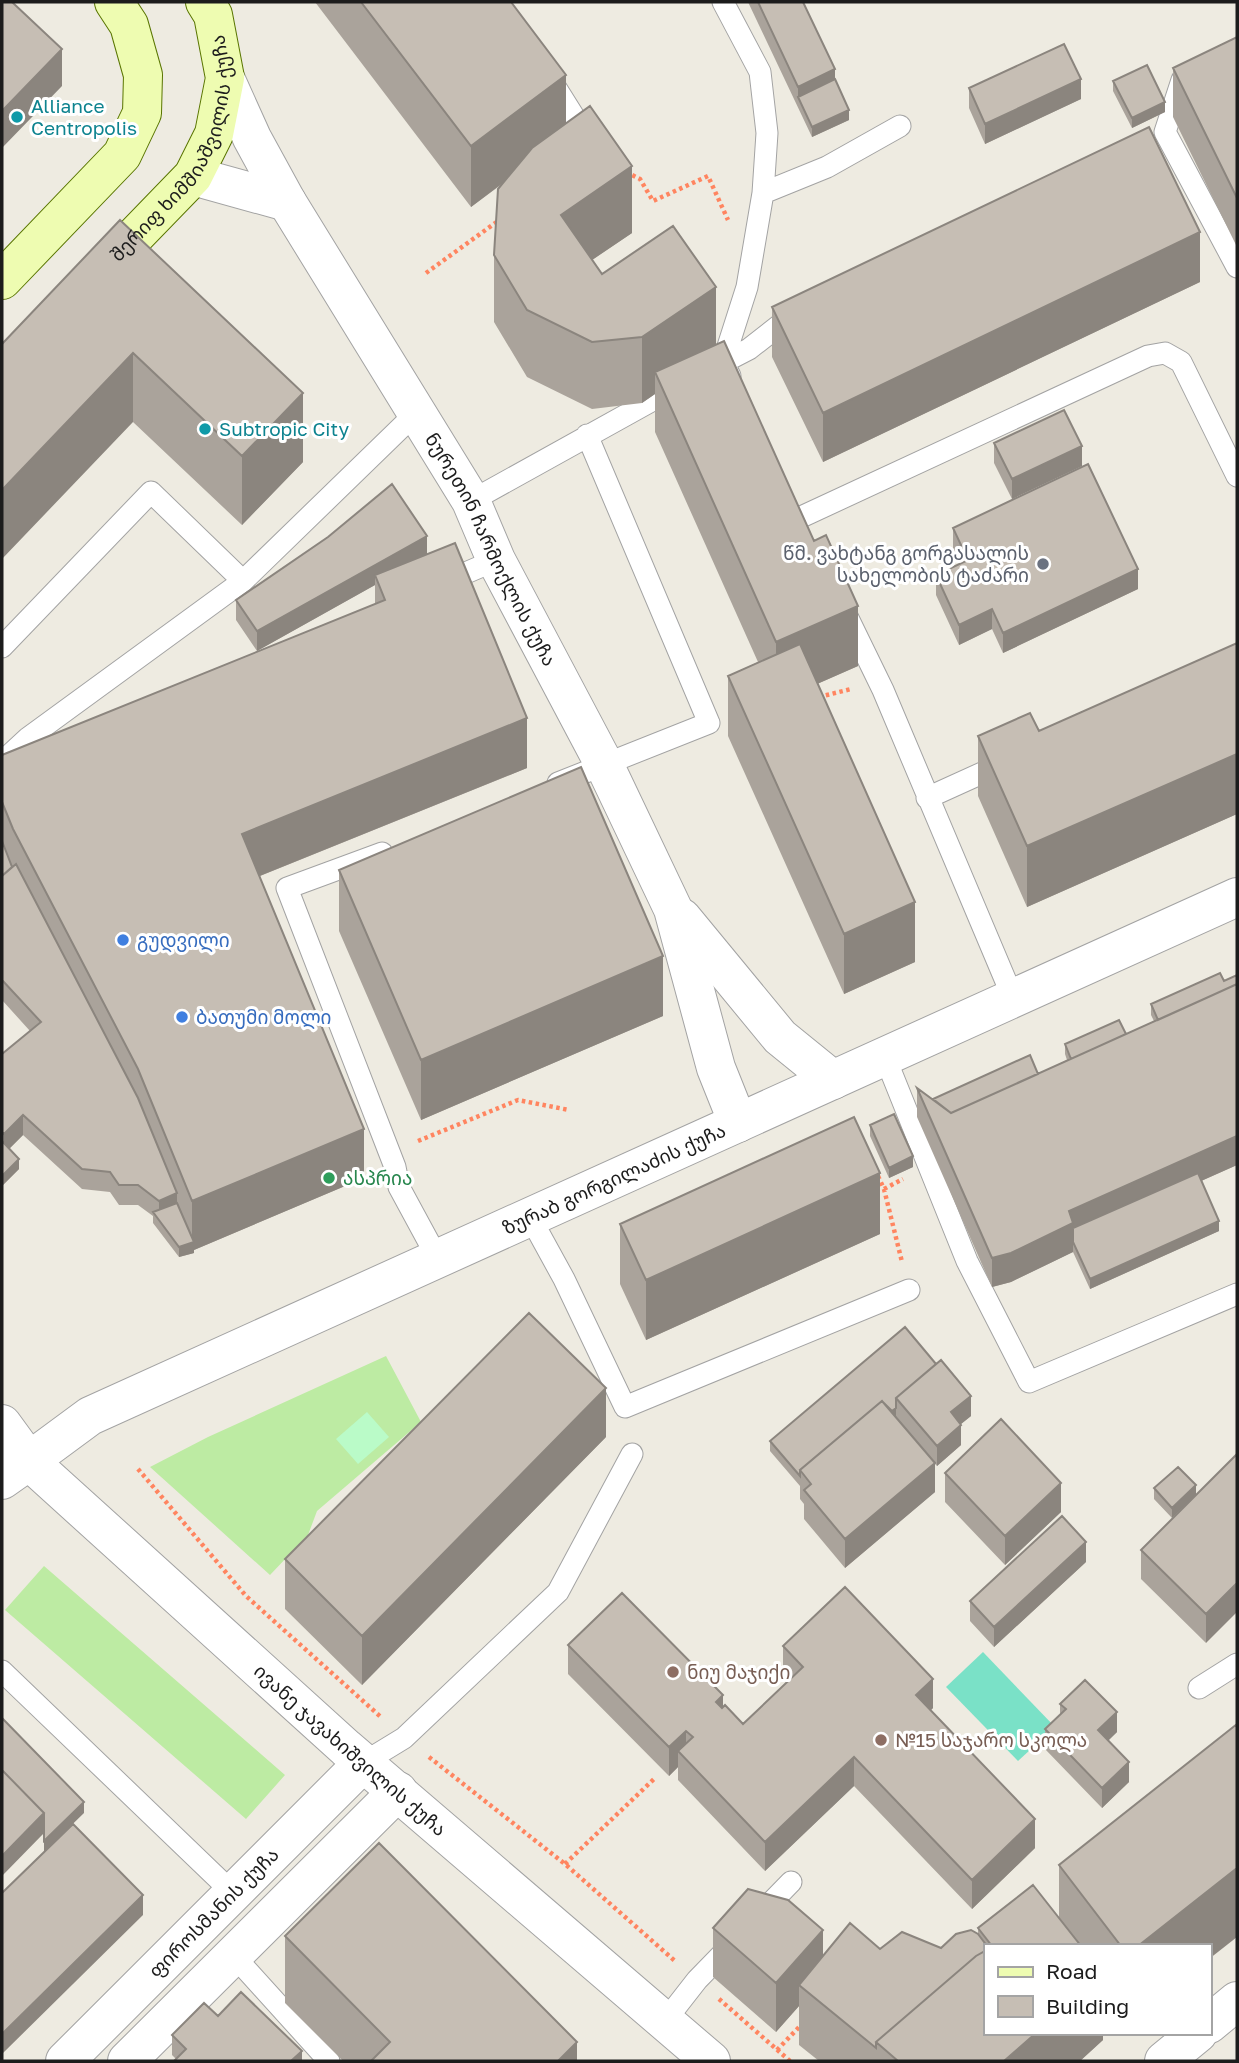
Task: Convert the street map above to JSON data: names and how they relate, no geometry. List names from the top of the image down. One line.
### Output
{"streets":{"main road":["შერიფ ხიმშიაშვილის ქუჩა"],"street":["ნურეთინ ჩარმოქლის ქუჩა","ზურაბ გორგილაძის ქუჩა","ივანე ჯავახიშვილის ქუჩა","ფიროსმანის ქუჩა"]},"crossings":[["შერიფ ხიმშიაშვილის ქუჩა","ნურეთინ ჩარმოქლის ქუჩა"],["ნურეთინ ჩარმოქლის ქუჩა","ზურაბ გორგილაძის ქუჩა"],["ზურაბ გორგილაძის ქუჩა","ივანე ჯავახიშვილის ქუჩა"],["ივანე ჯავახიშვილის ქუჩა","ფიროსმანის ქუჩა"]],"places":["Alliance Centropolis","Subtropic City","წმ. ვახტანგ გორგასალის სახელობის ტაძარი","გუდვილი","ბათუმი მოლი","ასპრია","ნიუ მაჯიქი","№15 საჯარო სკოლა"],"legend":["Road","Building"]}
